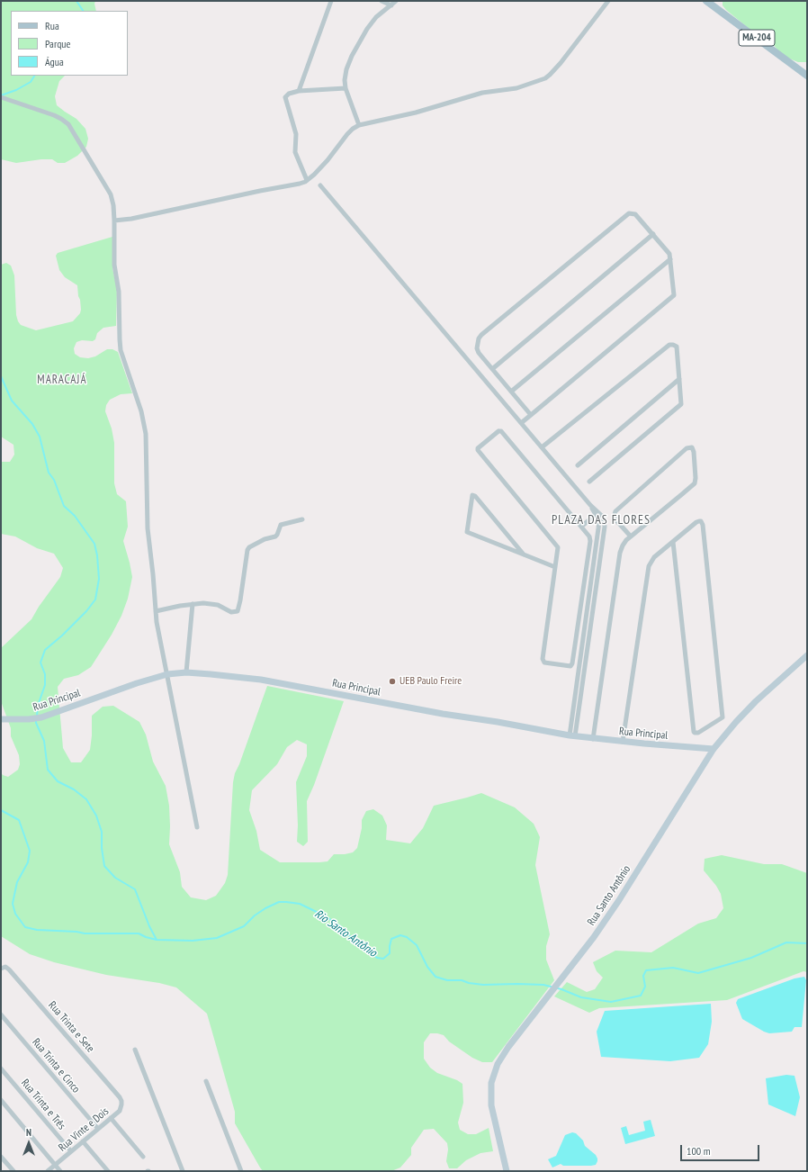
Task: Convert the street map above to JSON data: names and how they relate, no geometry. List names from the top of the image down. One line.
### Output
{"streets":{"main road":["MA-204"],"street":["Rua Principal","Rua Santo Antônio","Rua Trinta e Sete","Rua Trinta e Cinco","Rua Trinta e Três","Rua Vinte e Dois"]},"crossings":[["Rua Principal","Rua Santo Antônio"],["Rua Trinta e Sete","Rua Vinte e Dois"],["Rua Trinta e Cinco","Rua Vinte e Dois"],["Rua Trinta e Três","Rua Vinte e Dois"]],"districts":["MARACAJÁ","PLAZA DAS FLORES"],"water":["Rio Santo Antônio"],"places":["UEB Paulo Freire"],"legend":["Rua","Parque","Água"],"scale_bar":"100 m","north":"top"}
